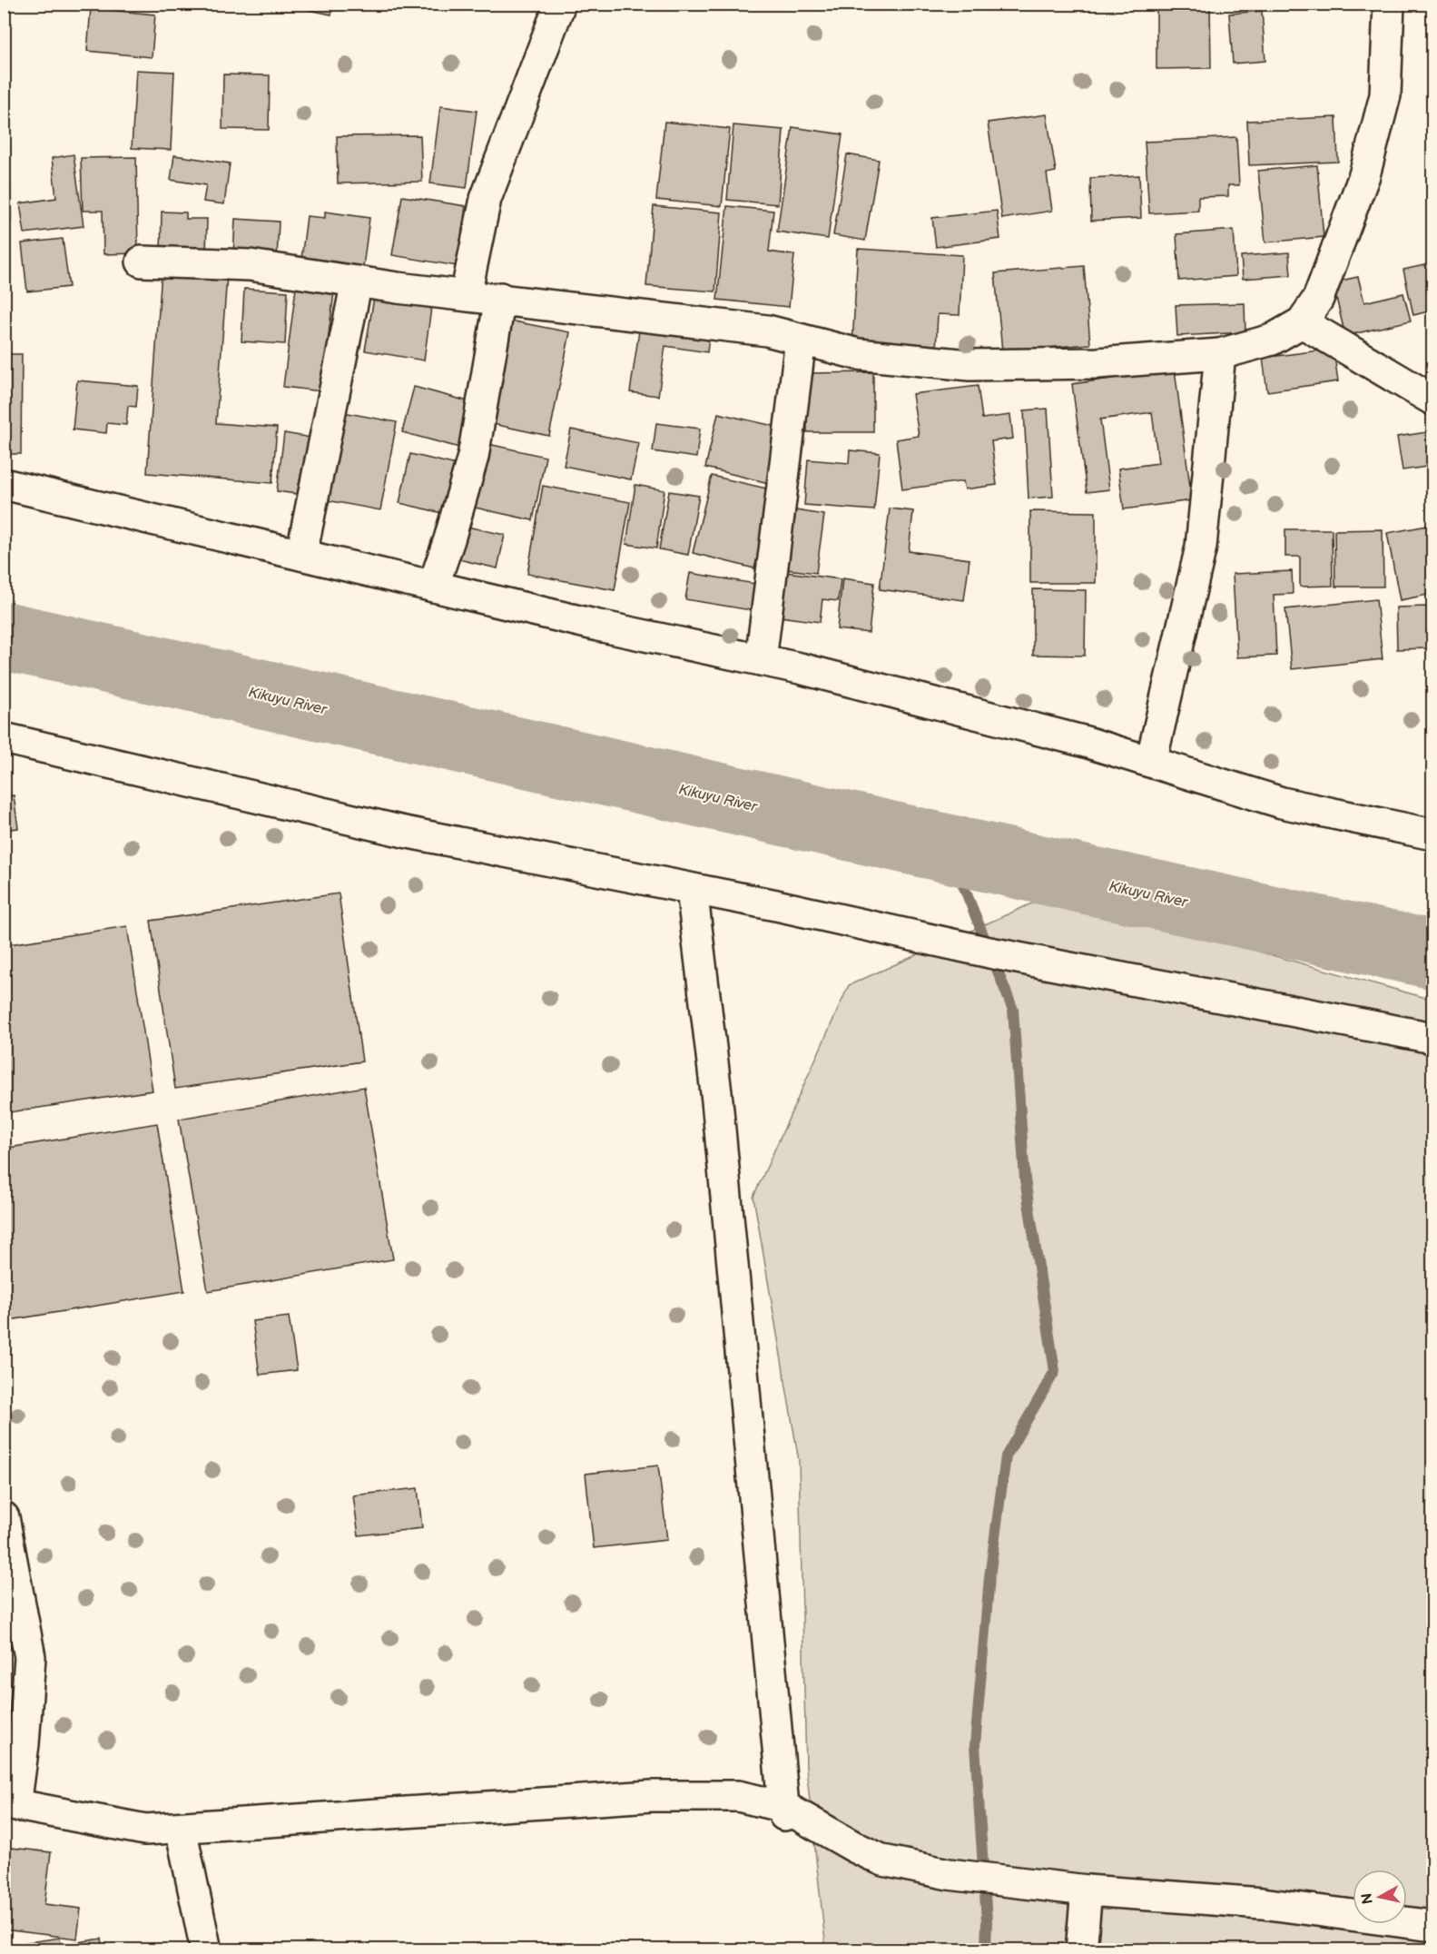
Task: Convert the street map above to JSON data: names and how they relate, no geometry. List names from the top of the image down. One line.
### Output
{"water":["Kikuyu River"],"north":"left"}
